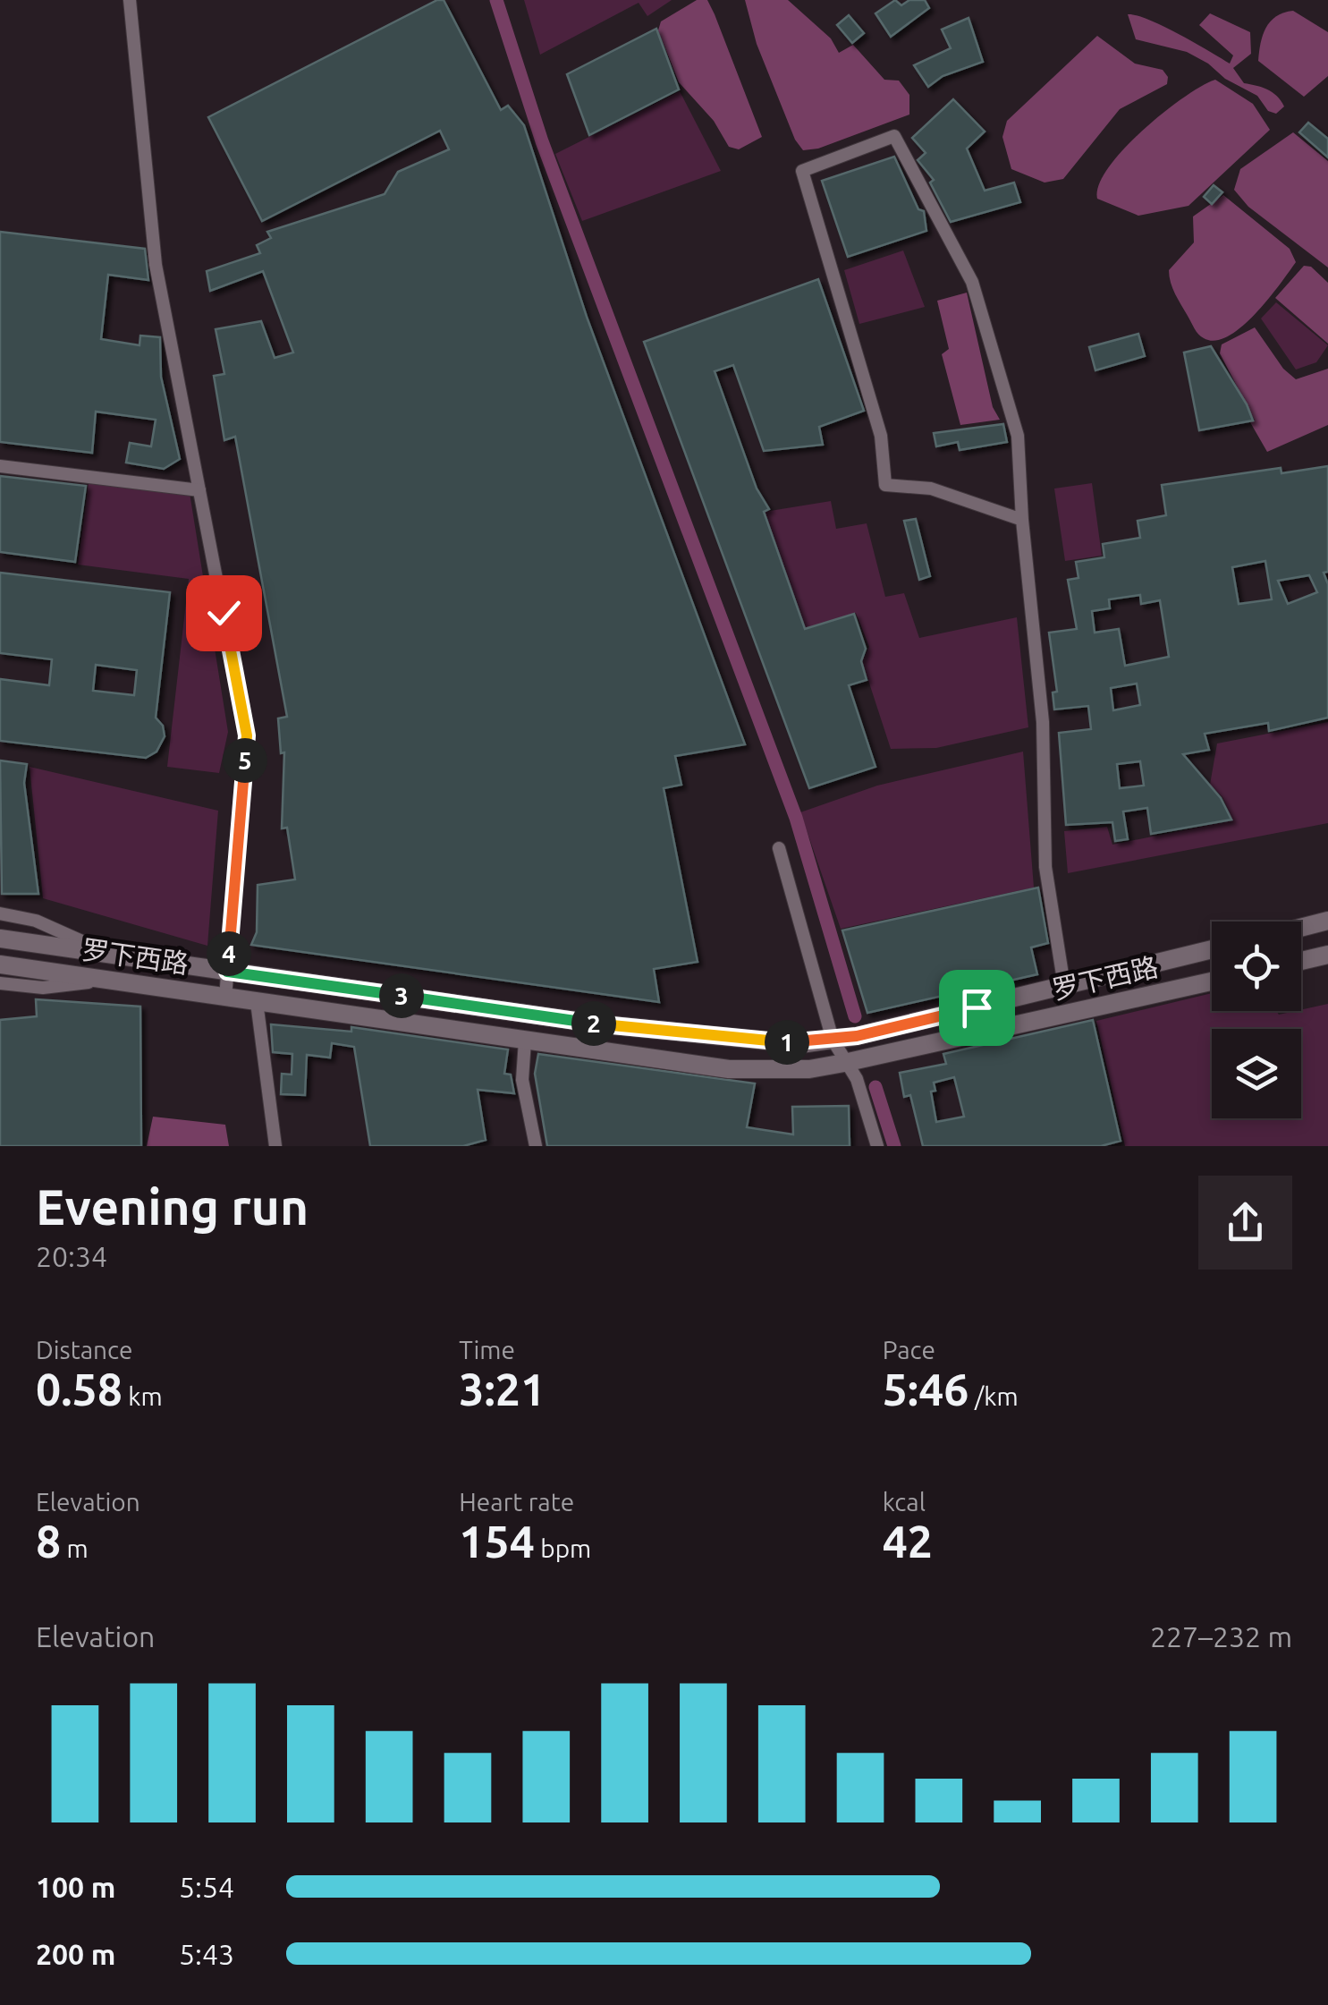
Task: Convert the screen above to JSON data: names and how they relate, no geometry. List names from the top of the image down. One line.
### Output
{"streets":{"main road":["罗下西路"]},"page":{"pins":["5","4","3","2","1"],"heading":["Evening run","20:34"],"stats":[["Distance","0.58 km"],["Time","3:21"],["Pace","5:46 /km"],["Elevation","8 m"],["Heart rate","154 bpm"],["kcal","42"]],"chart":["Elevation","227–232 m"],"list":[{"name":"100 m","note":"5:54"},{"name":"200 m","note":"5:43"}]}}
